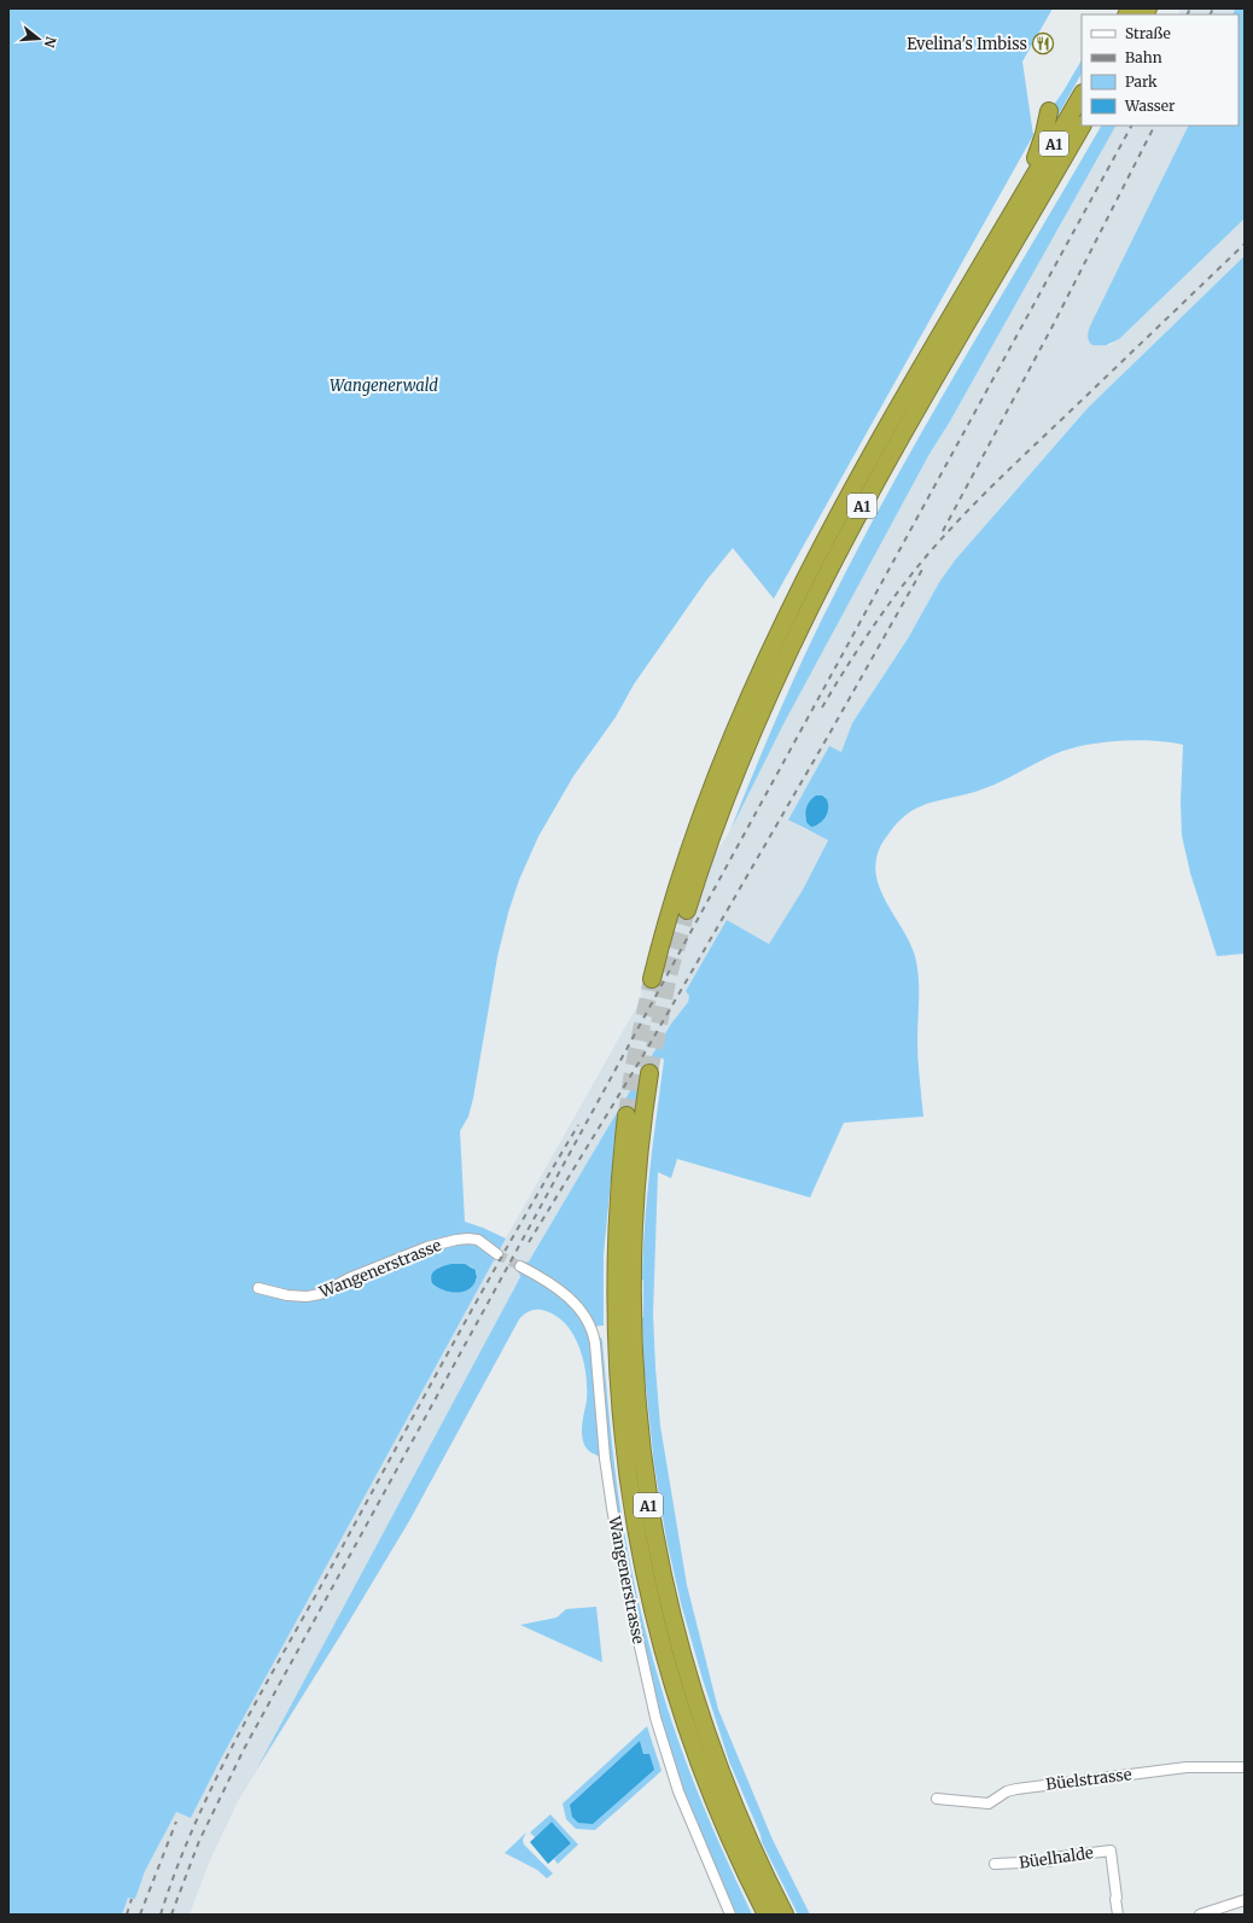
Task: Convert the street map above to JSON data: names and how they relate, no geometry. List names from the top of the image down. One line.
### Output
{"streets":{"highway":["A1"],"street":["Wangenerstrasse","Büelstrasse","Büelhalde"]},"parks":["Wangenerwald"],"places":{"restaurant":["Evelina's Imbiss"]},"legend":["Straße","Bahn","Park","Wasser"],"north":"right"}
